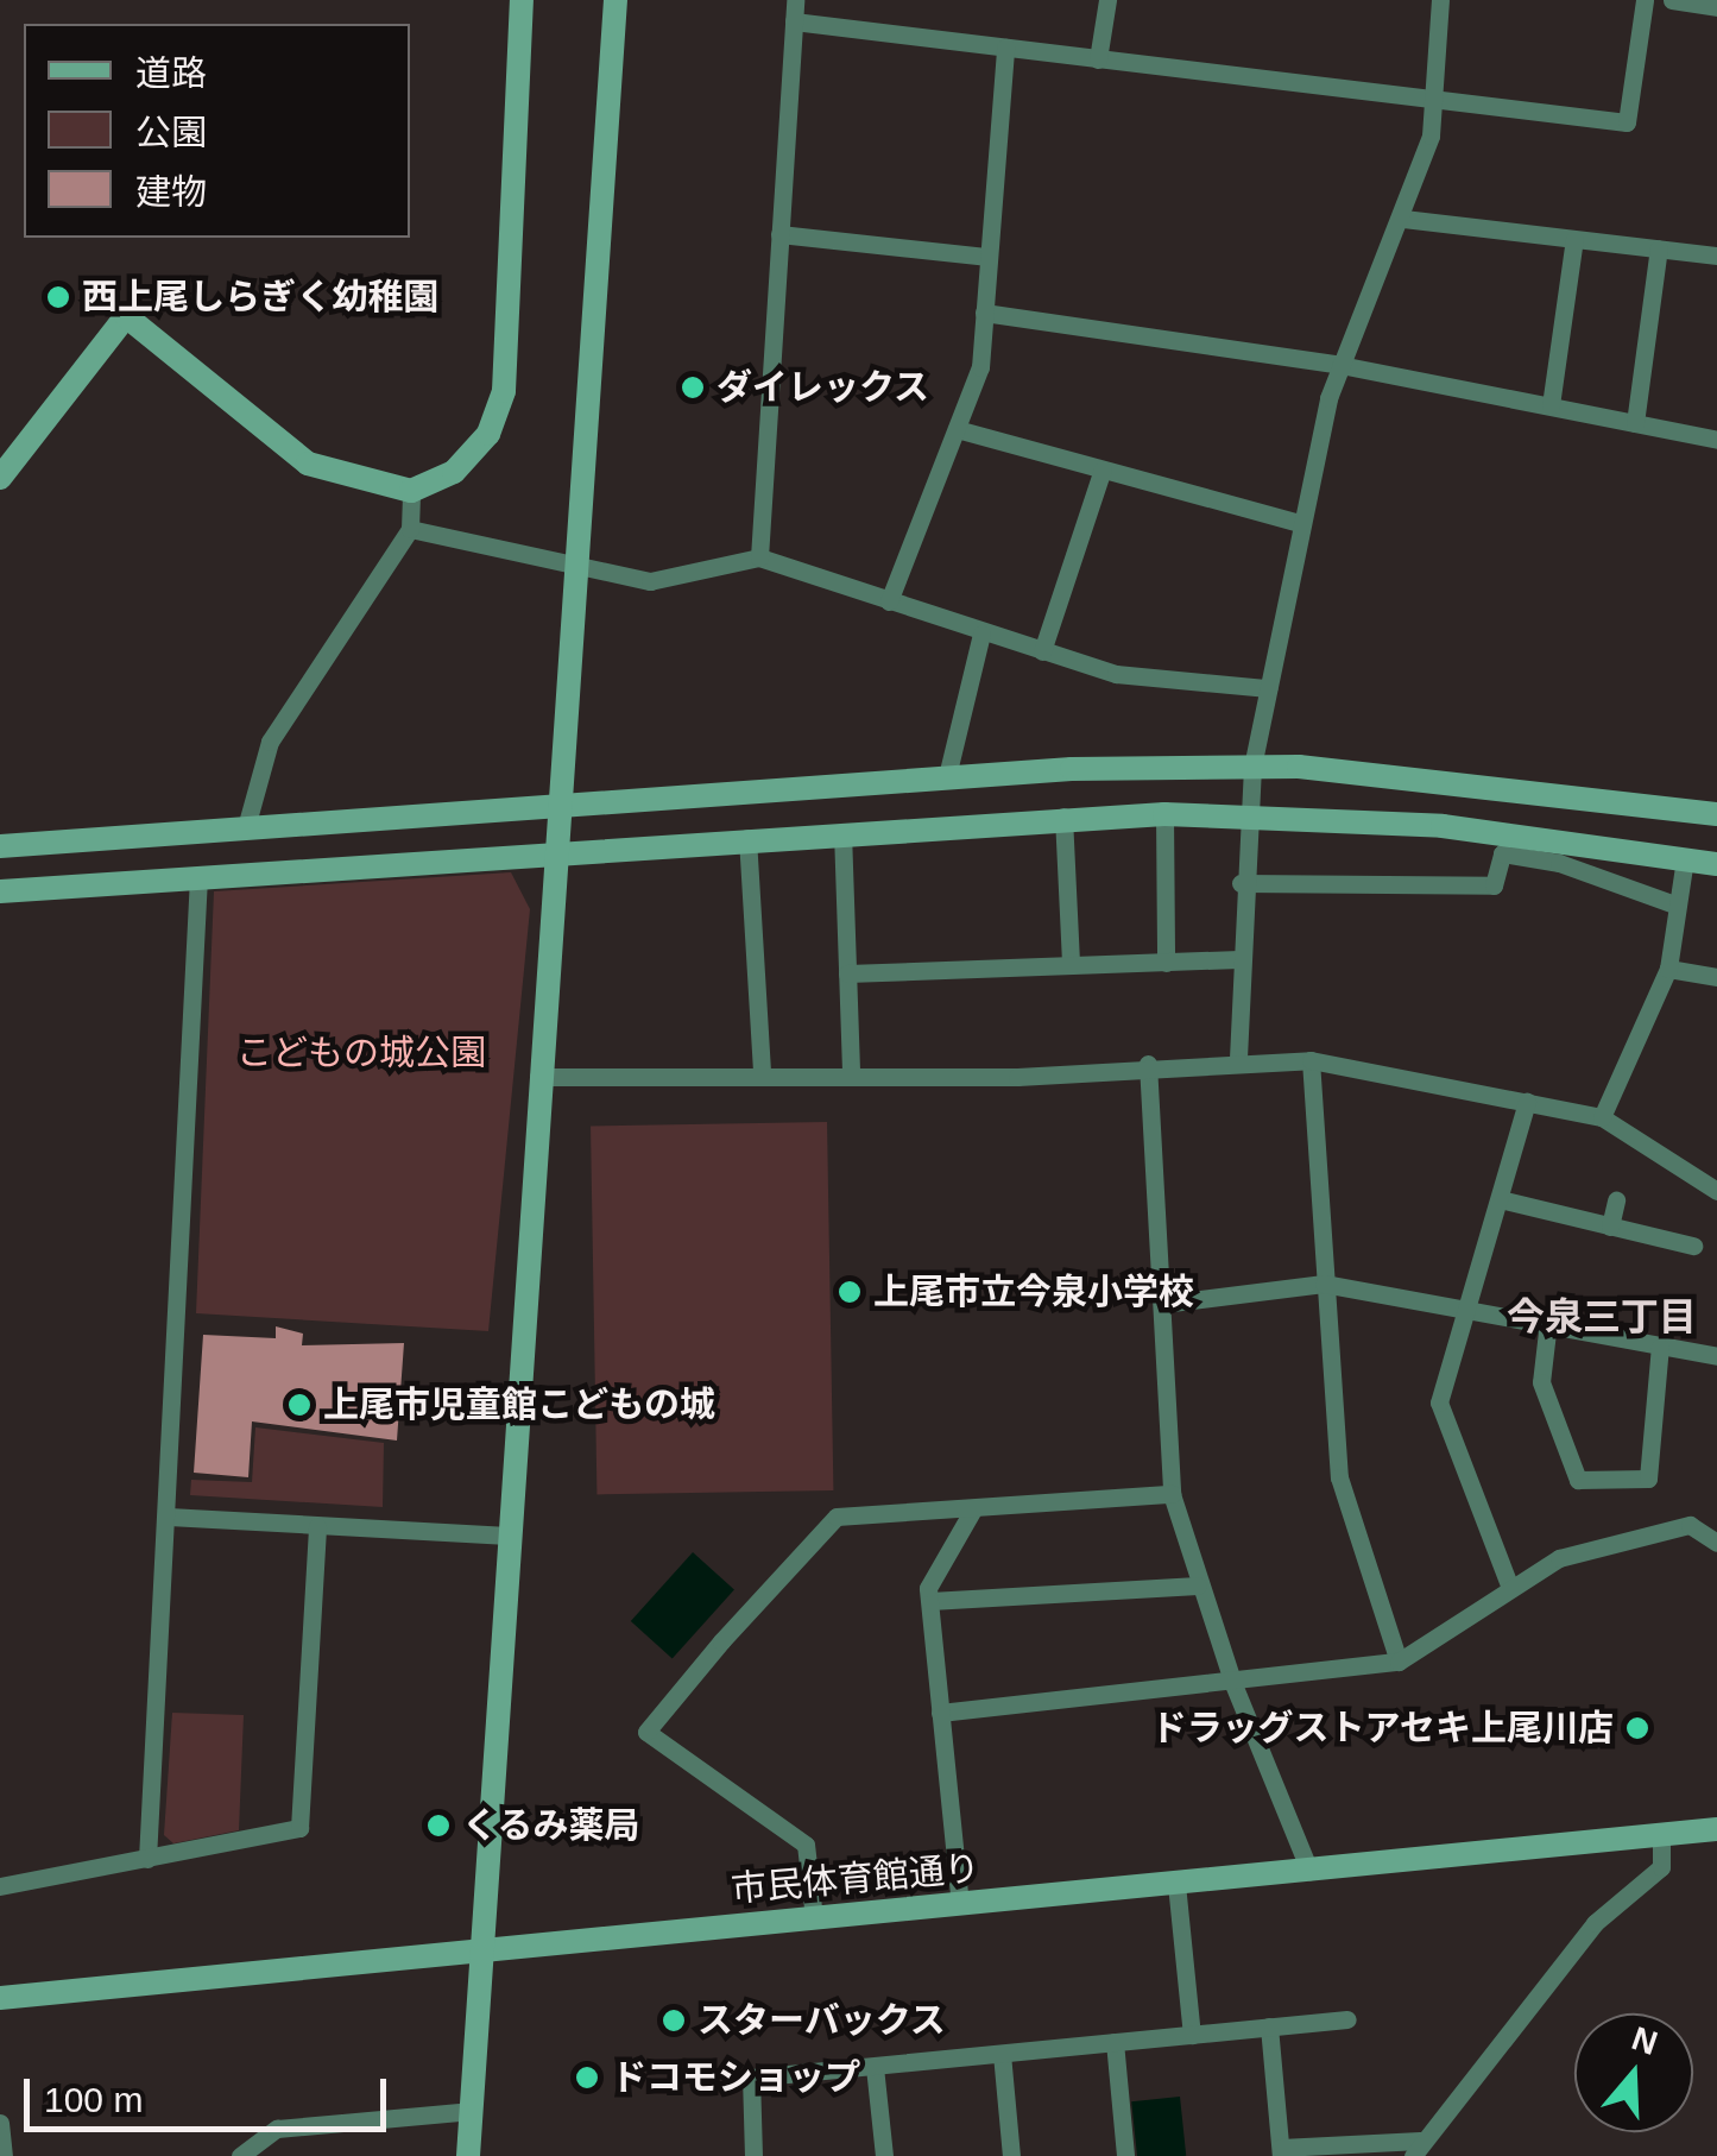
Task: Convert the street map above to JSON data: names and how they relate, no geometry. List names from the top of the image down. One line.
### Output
{"streets":{"street":["市民体育館通り"]},"districts":["今泉三丁目"],"parks":["こどもの城公園"],"places":["西上尾しらぎく幼稚園","ダイレックス","上尾市立今泉小学校","上尾市児童館こどもの城","ドラッグストアセキ上尾川店","くるみ薬局","スターバックス","ドコモショップ"],"legend":["道路","公園","建物"],"scale_bar":"100 m","north":"top"}
